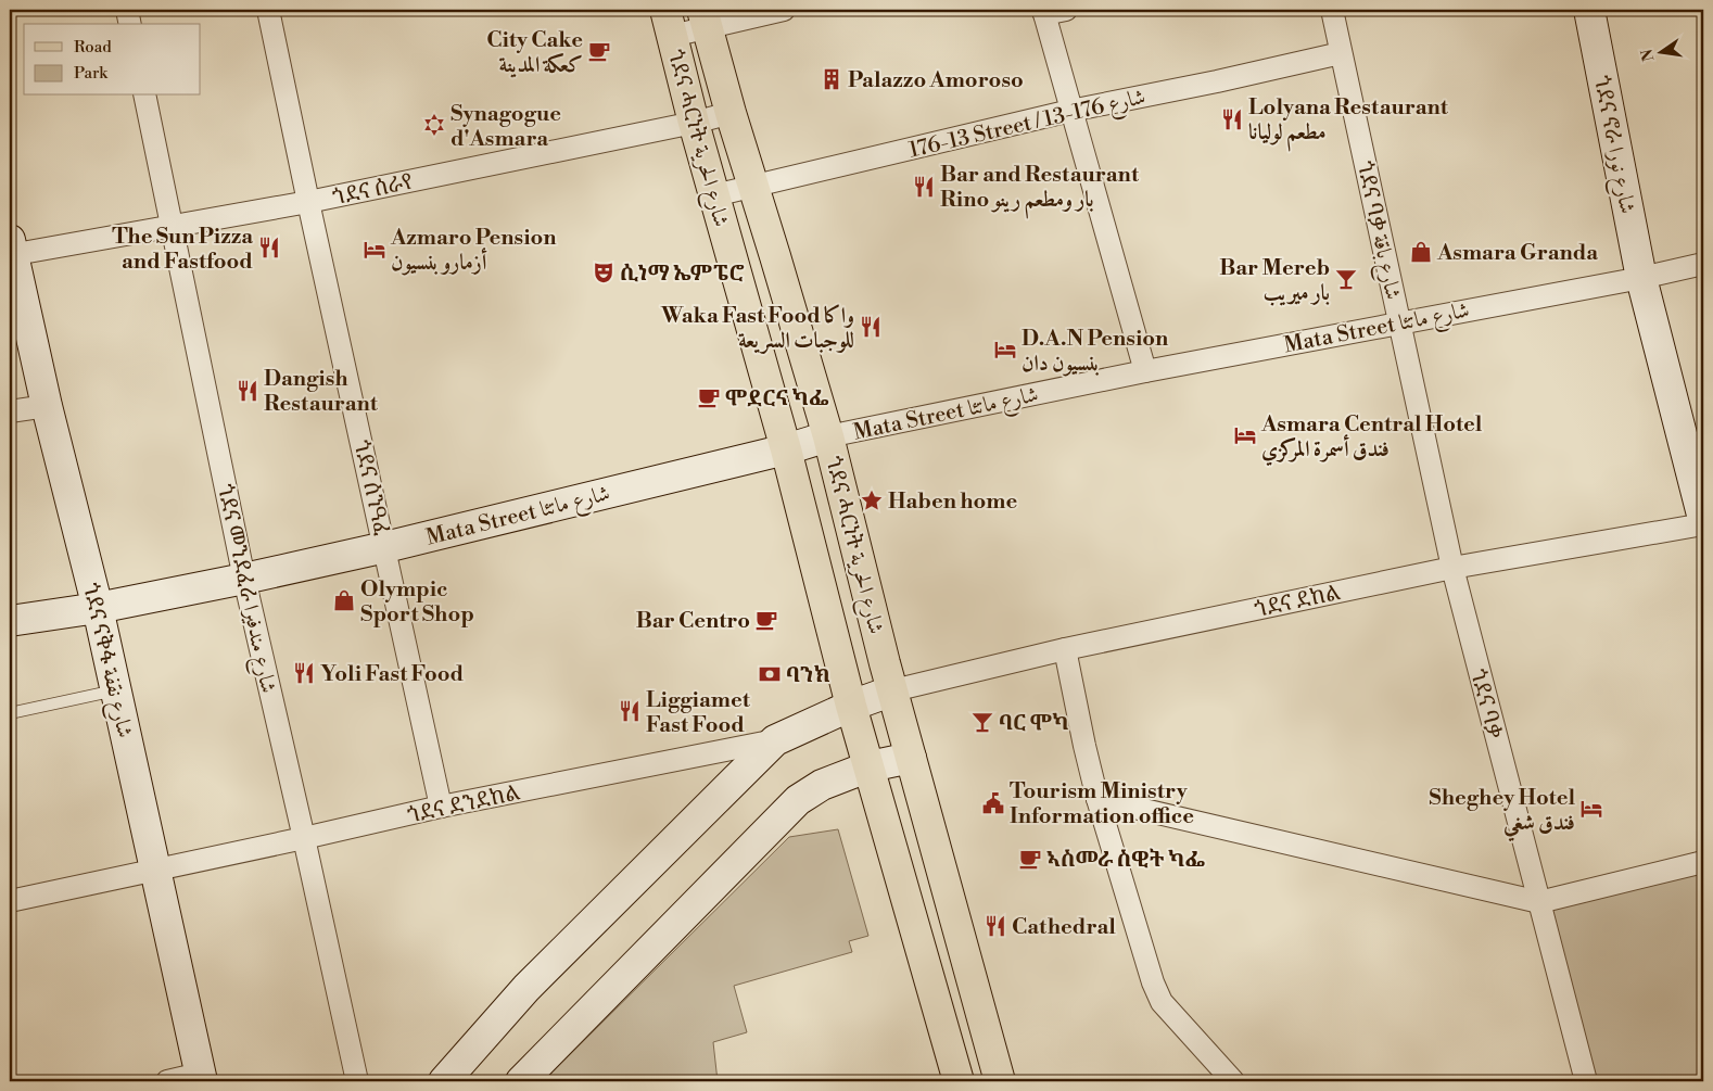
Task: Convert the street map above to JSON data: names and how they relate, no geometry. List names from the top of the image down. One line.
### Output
{"streets":{"main road":["ጎደና ሓርነት شارع الحرية","ጎደና ኖራ شارع نورا","Mata Street شارع ماتئا","ጎደና ናቅፋ شارع نقفة"],"street":["176-13 Street / شارع 176-13","ጎደና ሰራየ","ጎደና ባቃ شارع باقة","ጎደና ሰንዓፈ","ጎደና መንደፈራ شارع مندفيرا","ጎደና ደከል","ጎደና ባቃ","ጎደና ደንደከል"]},"crossings":[["176-13 Street / شارع 176-13","ጎደና ሓርነት شارع الحرية"],["176-13 Street / شارع 176-13","ጎደና ባቃ شارع باقة"],["ጎደና ሓርነት شارع الحرية","ጎደና ሰራየ"],["ጎደና ሓርነት شارع الحرية","Mata Street شارع ماتئا"],["ጎደና ሓርነት شارع الحرية","ጎደና ደከል"],["ጎደና ኖራ شارع نورا","Mata Street شارع ماتئا"],["ጎደና ሰራየ","ጎደና ሰንዓፈ"],["ጎደና ሰራየ","ጎደና መንደፈራ شارع مندفيرا"],["ጎደና ሰራየ","ጎደና ናቅፋ شارع نقفة"],["ጎደና ባቃ شارع باقة","Mata Street شارع ماتئا"],["ጎደና ባቃ شارع باقة","ጎደና ባቃ"],["Mata Street شارع ماتئا","ጎደና ሰንዓፈ"],["Mata Street شارع ماتئا","ጎደና መንደፈራ شارع مندفيرا"],["Mata Street شارع ماتئا","ጎደና ናቅፋ شارع نقفة"],["Mata Street شارع ماتئا","ጎደና ባቃ"],["ጎደና ሰንዓፈ","ጎደና ደንደከል"],["ጎደና መንደፈራ شارع مندفيرا","ጎደና ደንደከል"],["ጎደና ደከል","ጎደና ባቃ"],["ጎደና ናቅፋ شارع نقفة","ጎደና ደንደከል"]],"places":{"cafe":["City Cake كعكة المدينة","ሞደርና ካፌ","Bar Centro","ኣስመራ ስዊት ካፌ"],"building":["Palazzo Amoroso"],"restaurant":["Lolyana Restaurant مطعم لوليانا","Bar and Restaurant Rino بار ومطعم رينو","The Sun Pizza and Fastfood","Waka Fast Food واكا للوجبات السريعة","Dangish Restaurant","Yoli Fast Food","Liggiamet Fast Food","Cathedral"],"synagogue":["Synagogue d'Asmara"],"hotel":["Azmaro Pension أزمارو بنسيون","D.A.N Pension بنسيون دان","Asmara Central Hotel فندق أسمرة المركزي","Sheghey Hotel فندق شغي"],"shop":["Asmara Granda","Olympic Sport Shop"],"theatre":["ሲነማ ኤምፔሮ"],"bar":["Bar Mereb بار ميريب","ባር ሞካ"],"place":["Haben home"],"bank":["ባንክ"],"public building":["Tourism Ministry Information office"]},"legend":["Road","Park"],"north":"left"}
